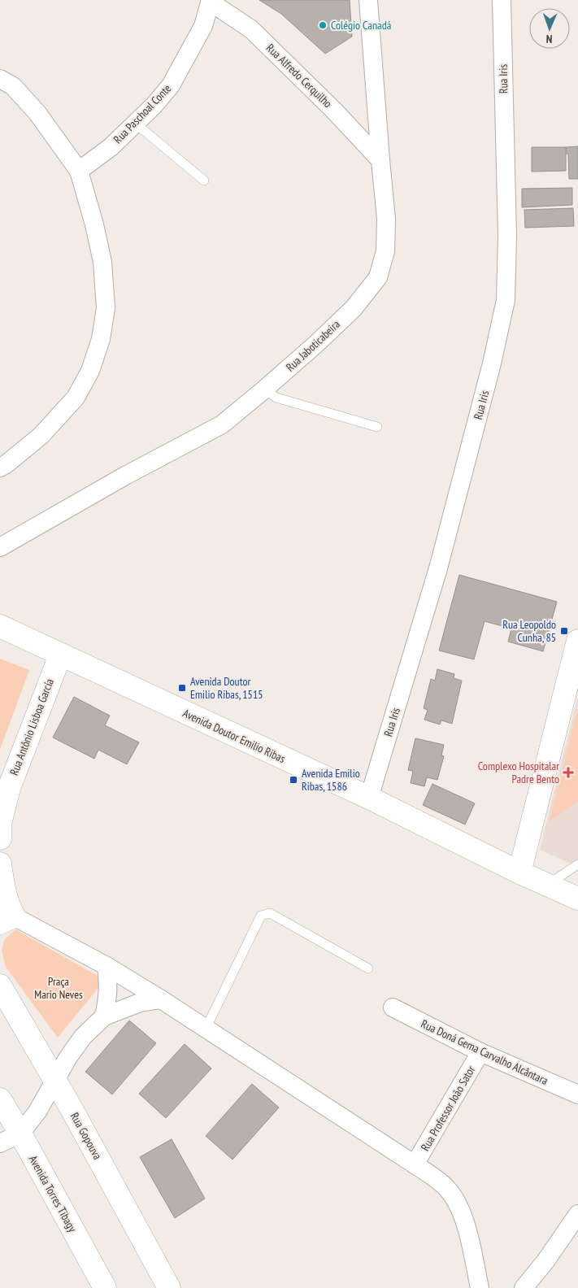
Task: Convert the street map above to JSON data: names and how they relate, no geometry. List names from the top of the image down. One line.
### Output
{"streets":{"main road":["Rua Antônio Lisboa García","Avenida Doutor Emilio Ribas","Rua Gopouva","Avenida Torres Tibagy"],"street":["Rua Alfredo Cerquilho","Rua Iris","Rua Paschoal Conte","Rua Jaboticabeira","Rua Doná Gema Carvalho Alcântara","Rua Professor João Sator"]},"crossings":[["Rua Alfredo Cerquilho","Rua Paschoal Conte"],["Rua Alfredo Cerquilho","Rua Jaboticabeira"],["Rua Iris","Avenida Doutor Emilio Ribas"],["Rua Antônio Lisboa García","Avenida Doutor Emilio Ribas"],["Rua Doná Gema Carvalho Alcântara","Rua Professor João Sator"]],"parks":["Praça Mario Neves"],"places":{"other":["Colégio Canadá"],"transit":["Rua Leopoldo Cunha, 85","Avenida Doutor Emilio Ribas, 1515","Avenida Emilio Ribas, 1586"],"health":["Complexo Hospitalar Padre Bento"]},"north":"bottom"}
